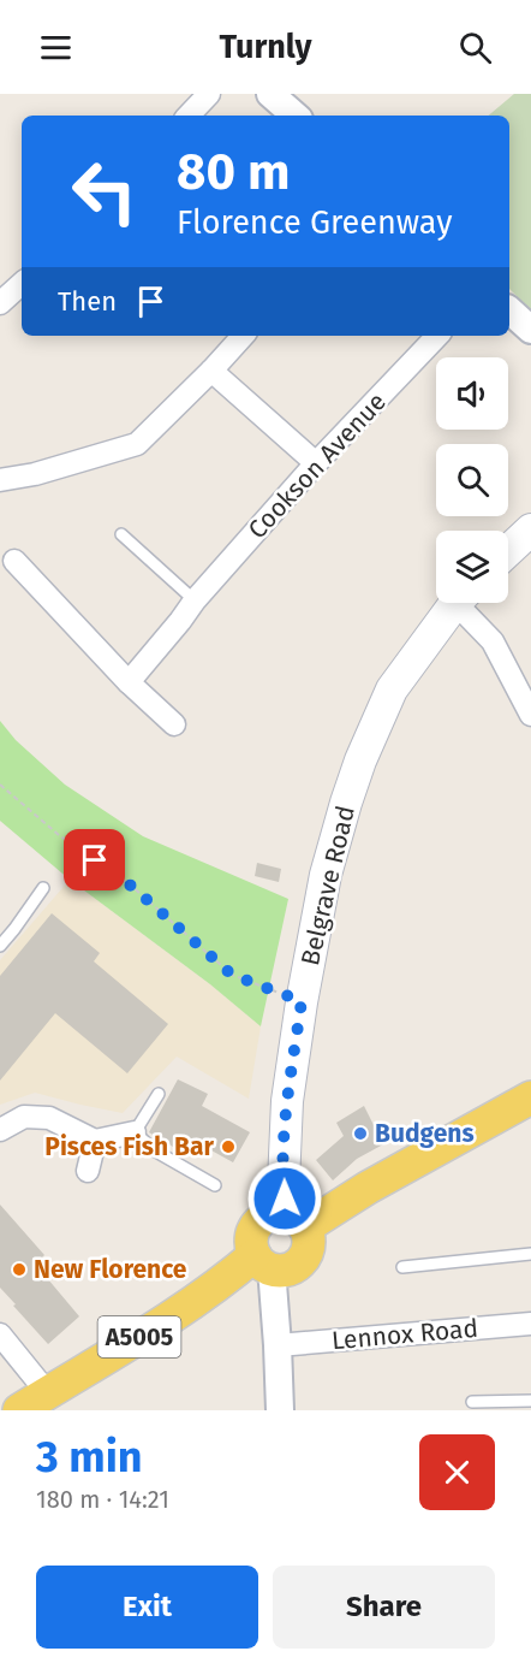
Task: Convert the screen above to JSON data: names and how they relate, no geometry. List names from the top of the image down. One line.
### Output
{"streets":{"main road":["Belgrave Road","A5005"],"street":["Cookson Avenue","Lennox Road"]},"crossings":[["Belgrave Road","A5005"]],"places":["Budgens","Pisces Fish Bar","New Florence"],"page":{"header":"Turnly","turn":["80 m","Florence Greenway"],"then":"Then","heading":["3 min","180 m · 14:21"],"buttons":["Exit","Share"]}}
